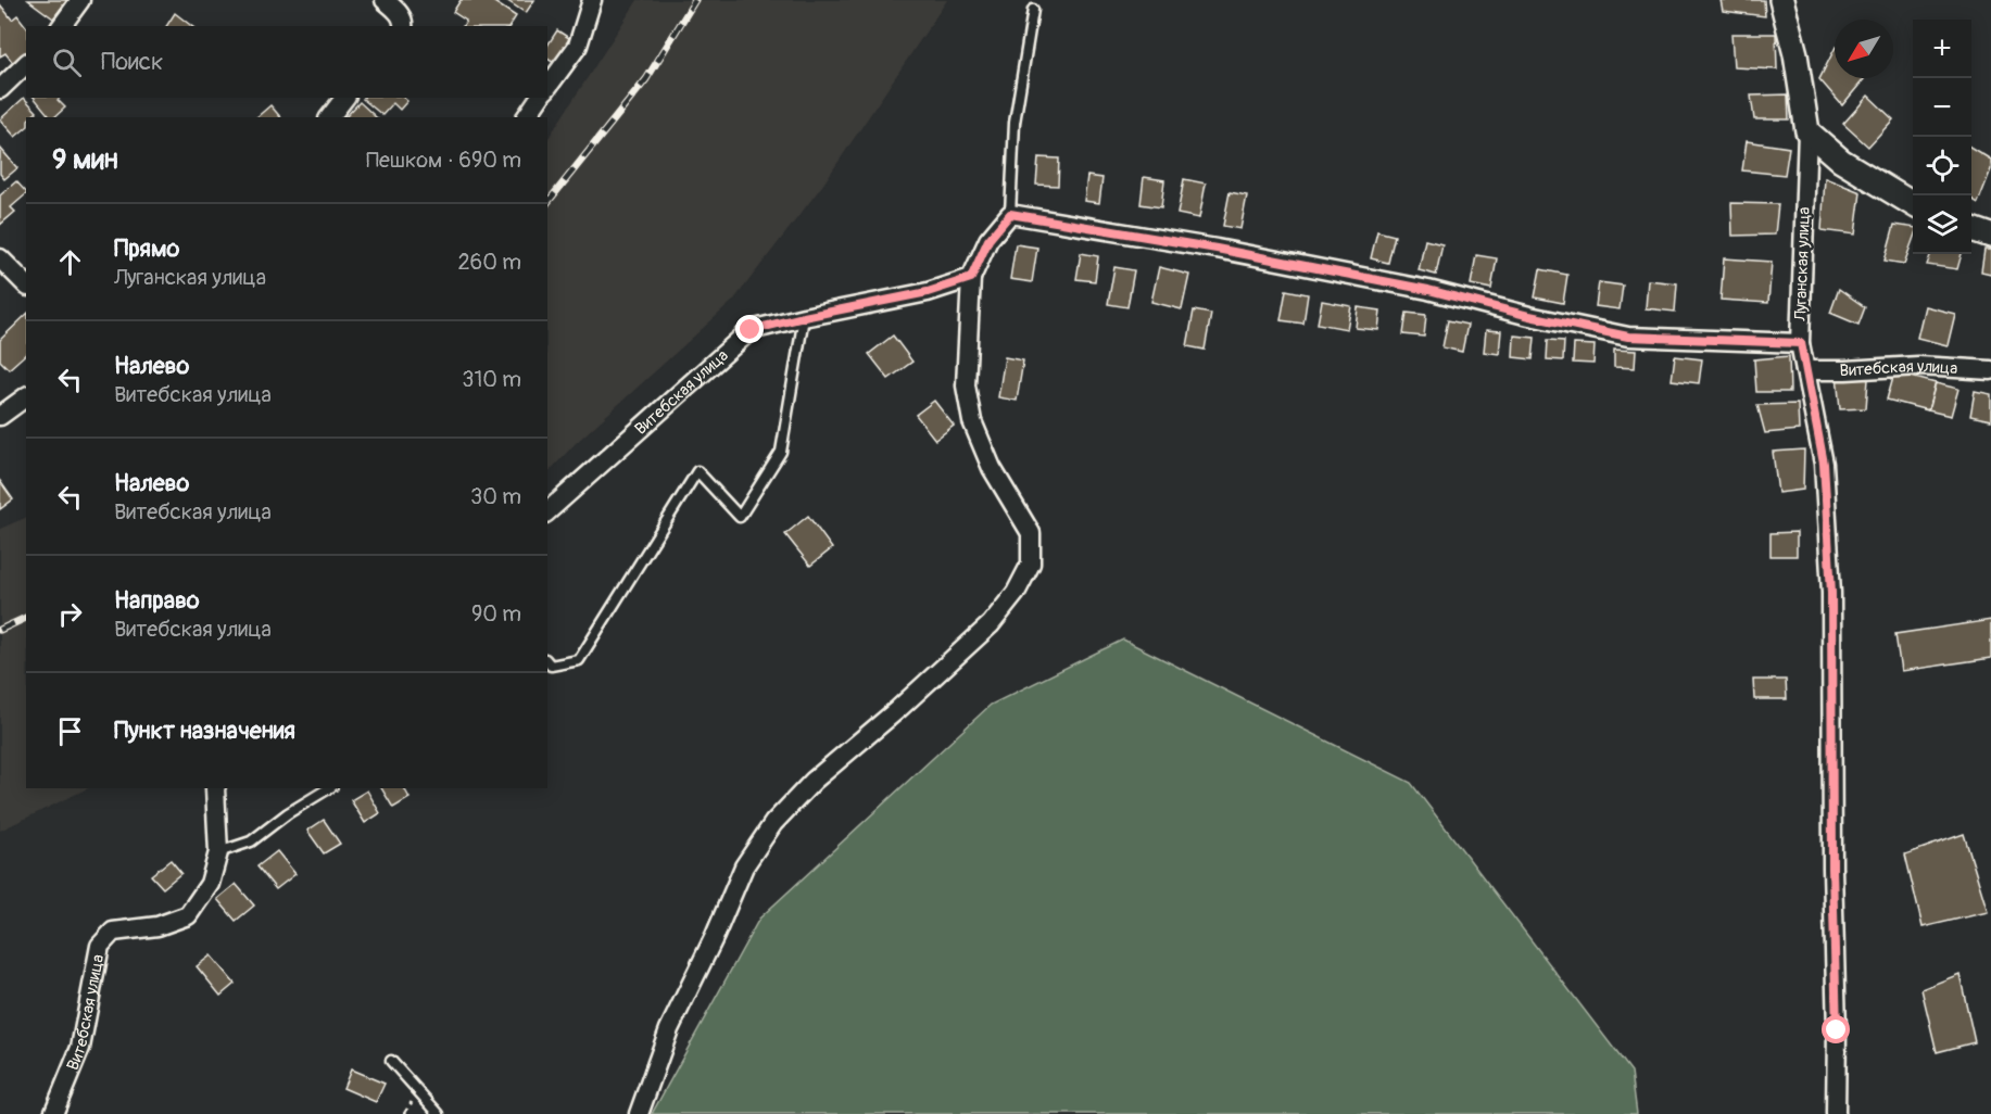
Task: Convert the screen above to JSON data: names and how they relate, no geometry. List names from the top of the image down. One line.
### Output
{"streets":{"street":["Луганская улица","Витебская улица"]},"crossings":[["Луганская улица","Витебская улица"]],"north":"bottom left","page":{"map_buttons":["+","−"],"search":"Поиск","heading":["9 мин","Пешком · 690 m"],"list":[["Прямо","Луганская улица","260 m"],["Налево","Витебская улица","310 m"],["Налево","Витебская улица","30 m"],["Направо","Витебская улица","90 m"],"Пункт назначения"]}}
